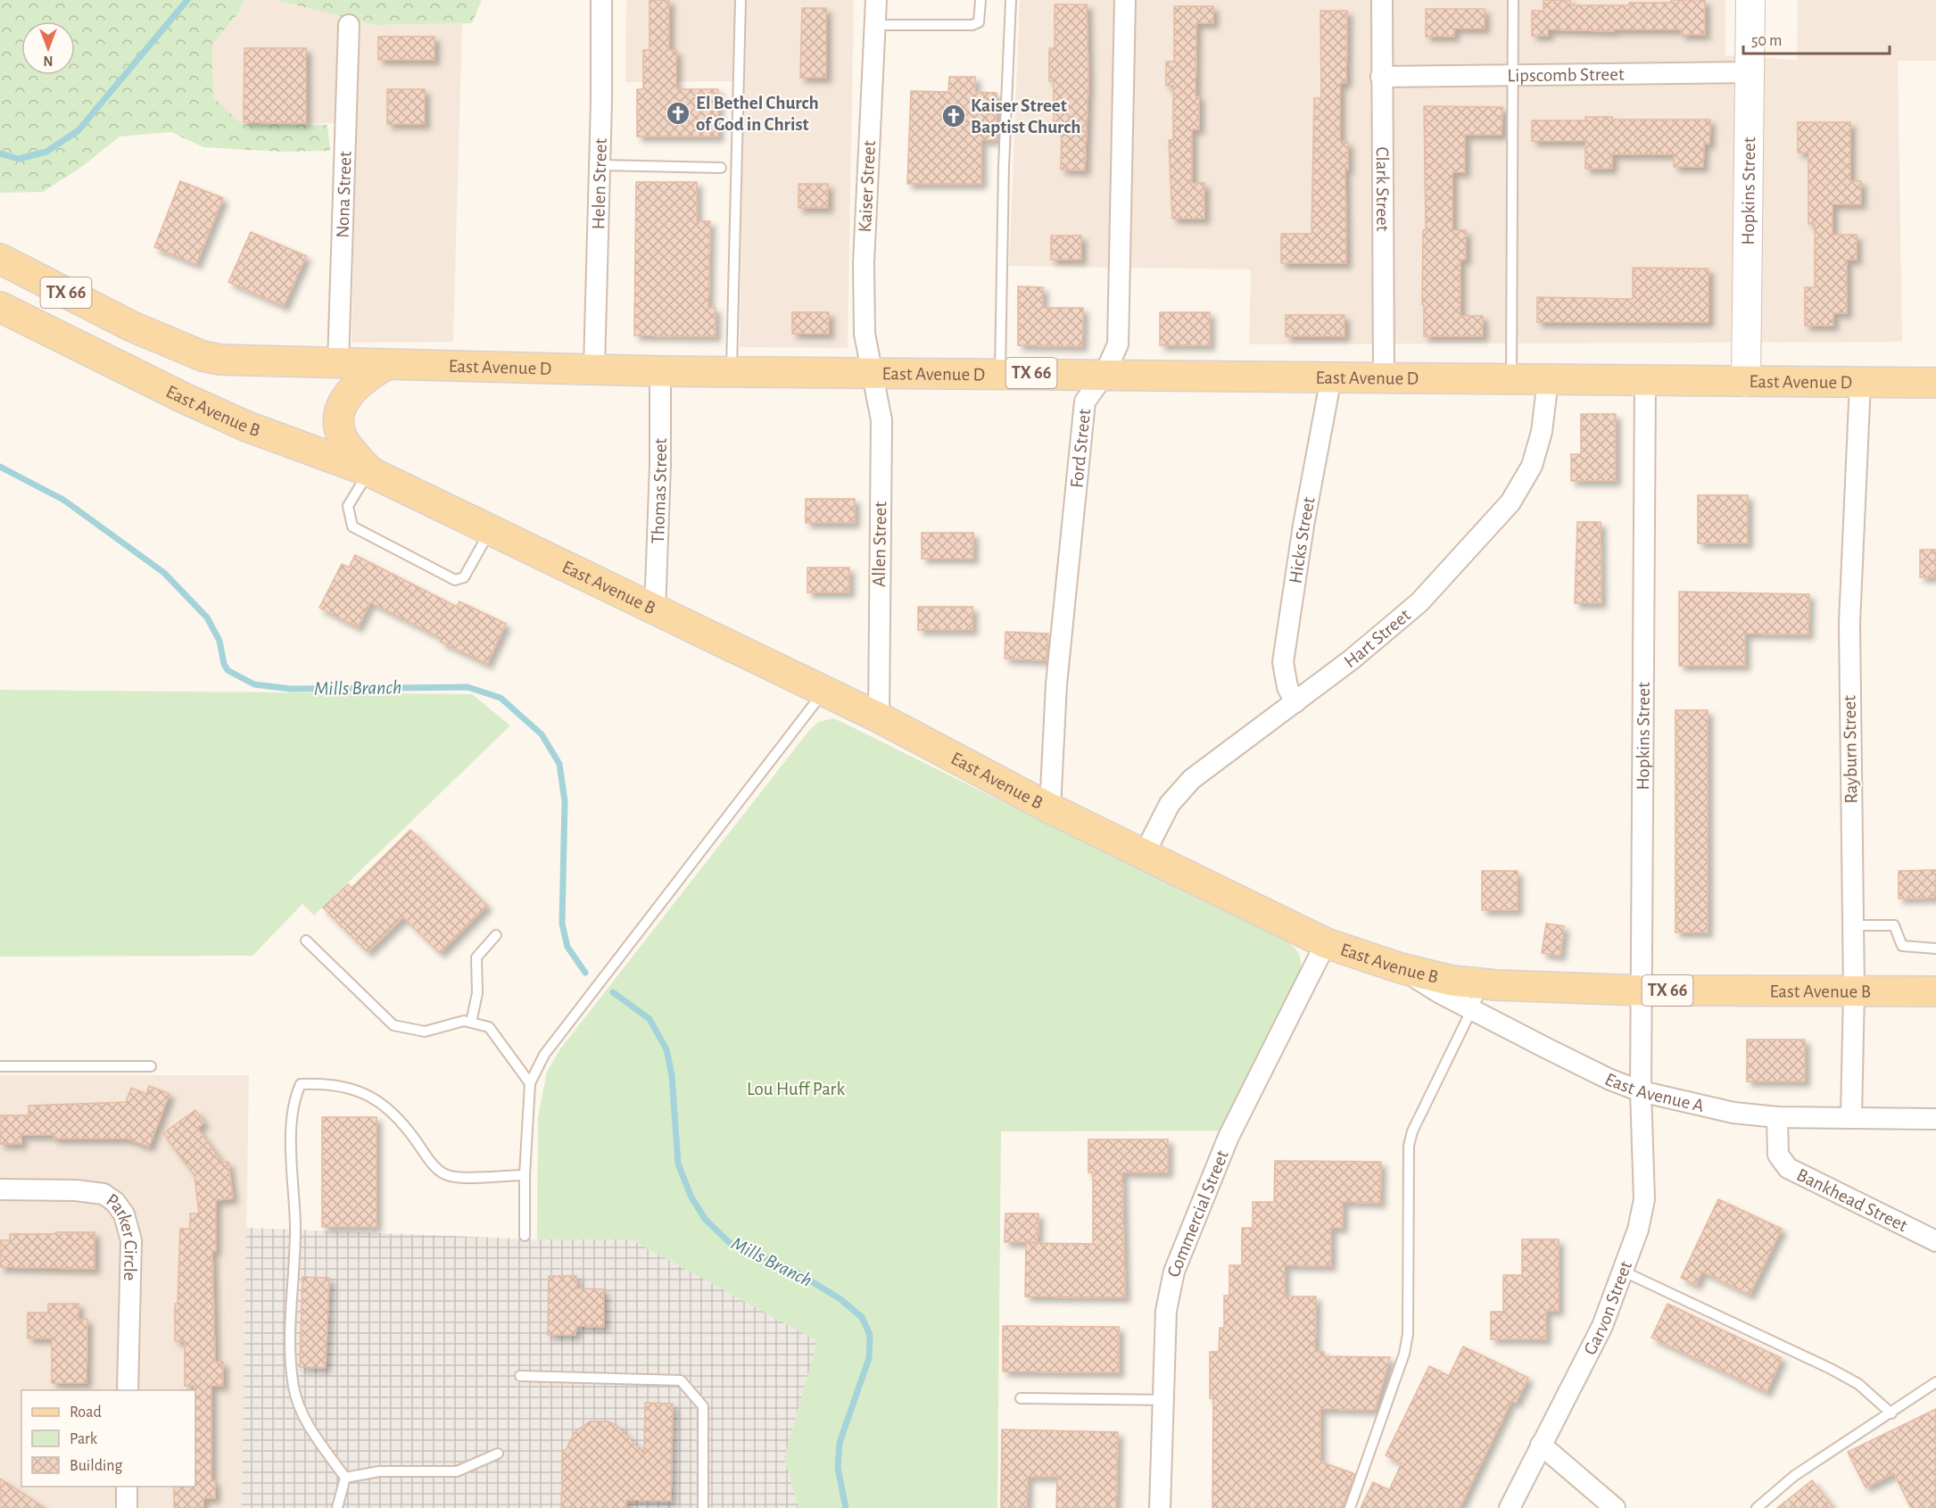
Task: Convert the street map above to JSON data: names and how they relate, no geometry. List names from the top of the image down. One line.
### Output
{"streets":{"main road":["TX 66","East Avenue D","East Avenue B"],"street":["Lipscomb Street","Helen Street","Kaiser Street","Clark Street","Hopkins Street","Nona Street","Ford Street","Thomas Street","Hicks Street","Allen Street","Hart Street","Rayburn Street","East Avenue A","Bankhead Street","Commercial Street","Parker Circle","Garvon Street"]},"crossings":[["Lipscomb Street","Clark Street"],["Lipscomb Street","Hopkins Street"],["Helen Street","East Avenue D"],["Kaiser Street","East Avenue D"],["Kaiser Street","Allen Street"],["Clark Street","East Avenue D"],["Hopkins Street","East Avenue D"],["Hopkins Street","East Avenue B"],["Hopkins Street","East Avenue A"],["Hopkins Street","Garvon Street"],["Nona Street","East Avenue D"],["East Avenue D","Ford Street"],["East Avenue D","Thomas Street"],["East Avenue D","Hicks Street"],["East Avenue D","Allen Street"],["East Avenue D","Hart Street"],["East Avenue D","Rayburn Street"],["East Avenue B","Ford Street"],["East Avenue B","Thomas Street"],["East Avenue B","Allen Street"],["East Avenue B","Hart Street"],["East Avenue B","Rayburn Street"],["East Avenue B","East Avenue A"],["East Avenue B","Commercial Street"],["Hicks Street","Hart Street"],["Rayburn Street","East Avenue A"],["East Avenue A","Bankhead Street"],["East Avenue A","Garvon Street"]],"water":["Mills Branch"],"parks":["Lou Huff Park"],"places":{"church":["El Bethel Church of God in Christ","Kaiser Street Baptist Church"]},"legend":["Road","Park","Building"],"scale_bar":"50 m","north":"bottom"}
